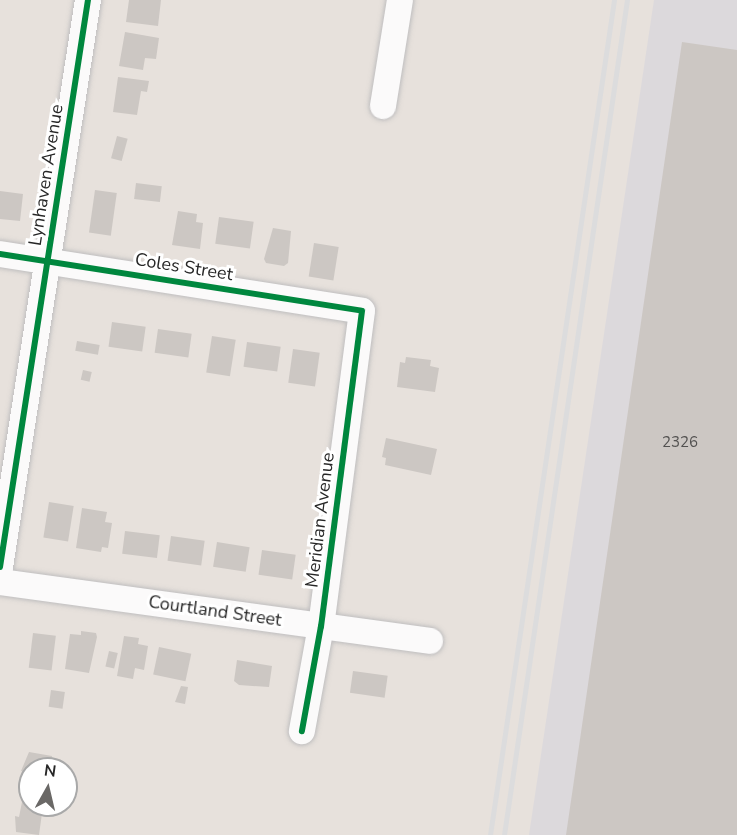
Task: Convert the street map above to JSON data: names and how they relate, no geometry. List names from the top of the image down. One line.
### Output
{"streets":{"street":["Lynhaven Avenue","Coles Street","Meridian Avenue","Courtland Street"]},"crossings":[["Lynhaven Avenue","Coles Street"],["Coles Street","Meridian Avenue"],["Meridian Avenue","Courtland Street"]],"house_numbers":["2326"],"north":"top"}
